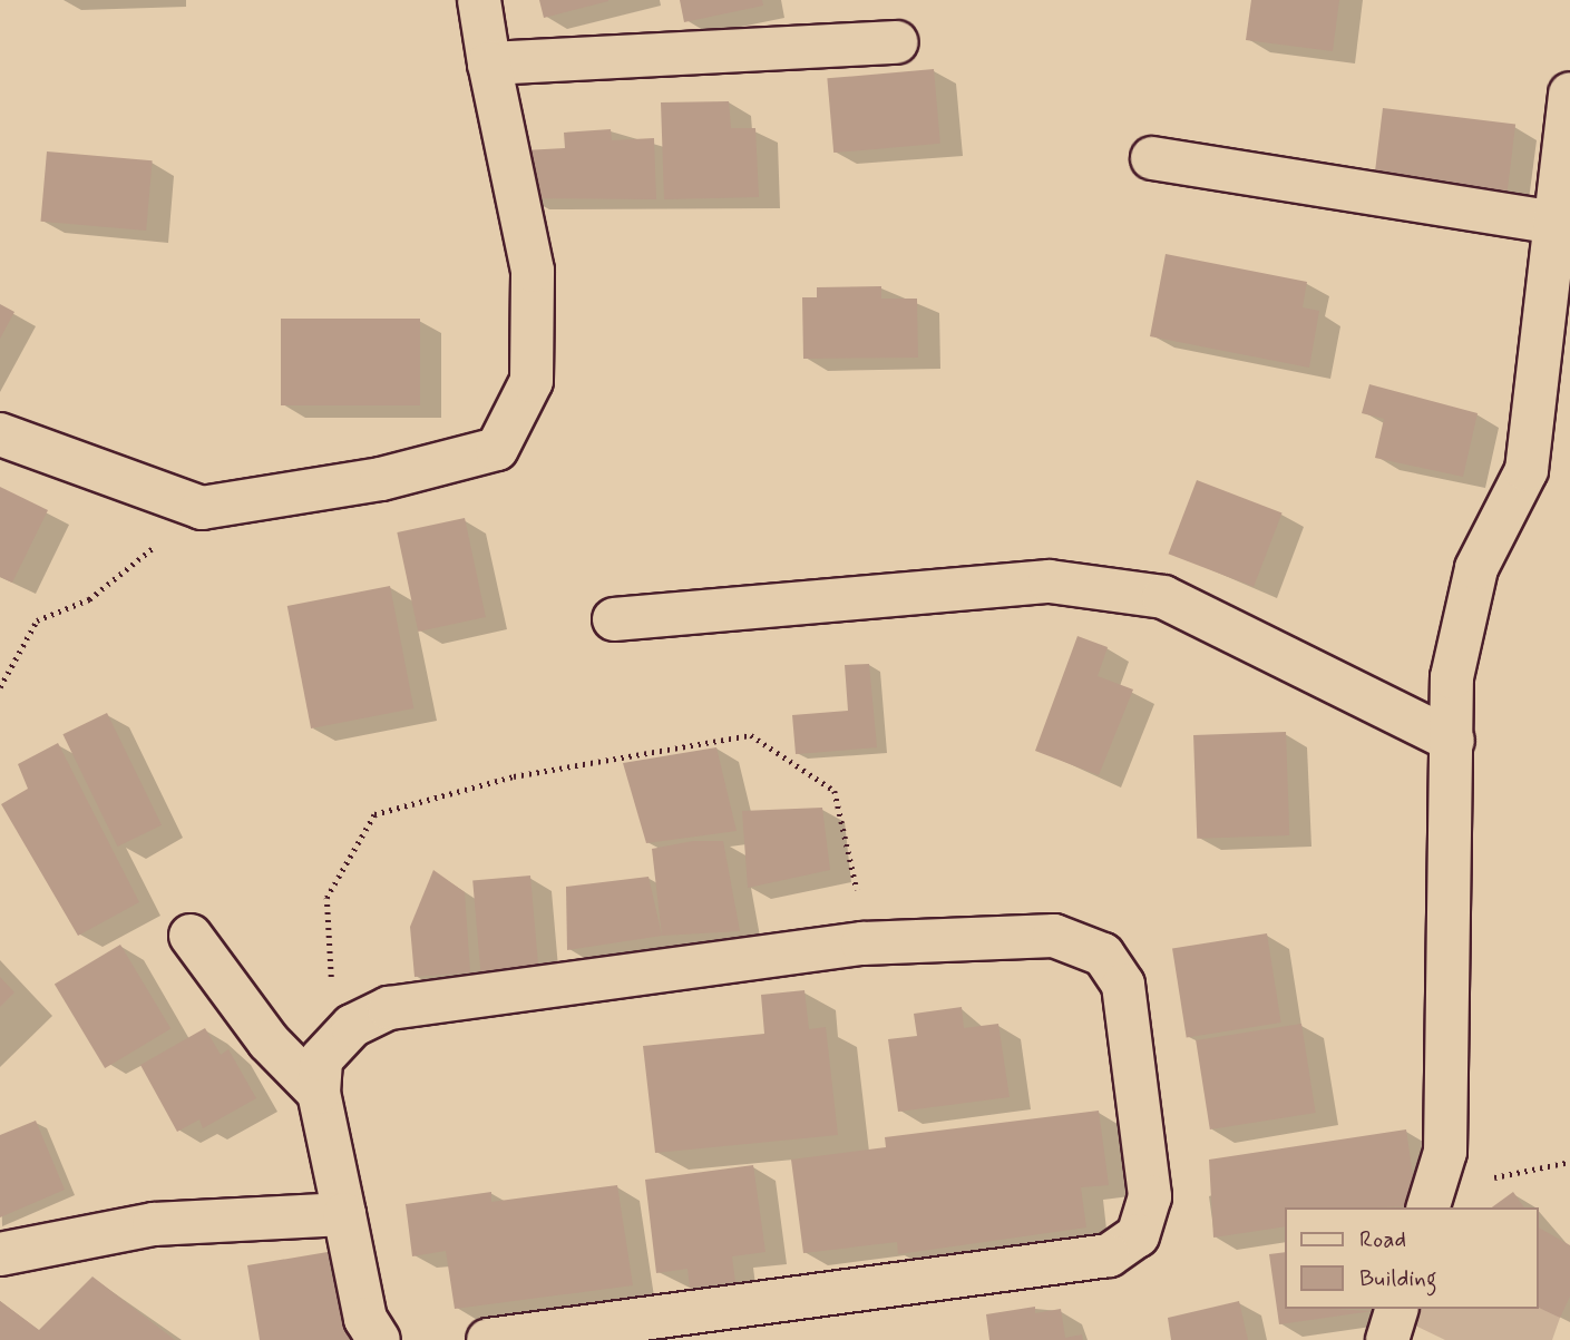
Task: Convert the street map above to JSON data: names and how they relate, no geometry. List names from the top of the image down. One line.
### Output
{"legend":["Road","Building"]}
